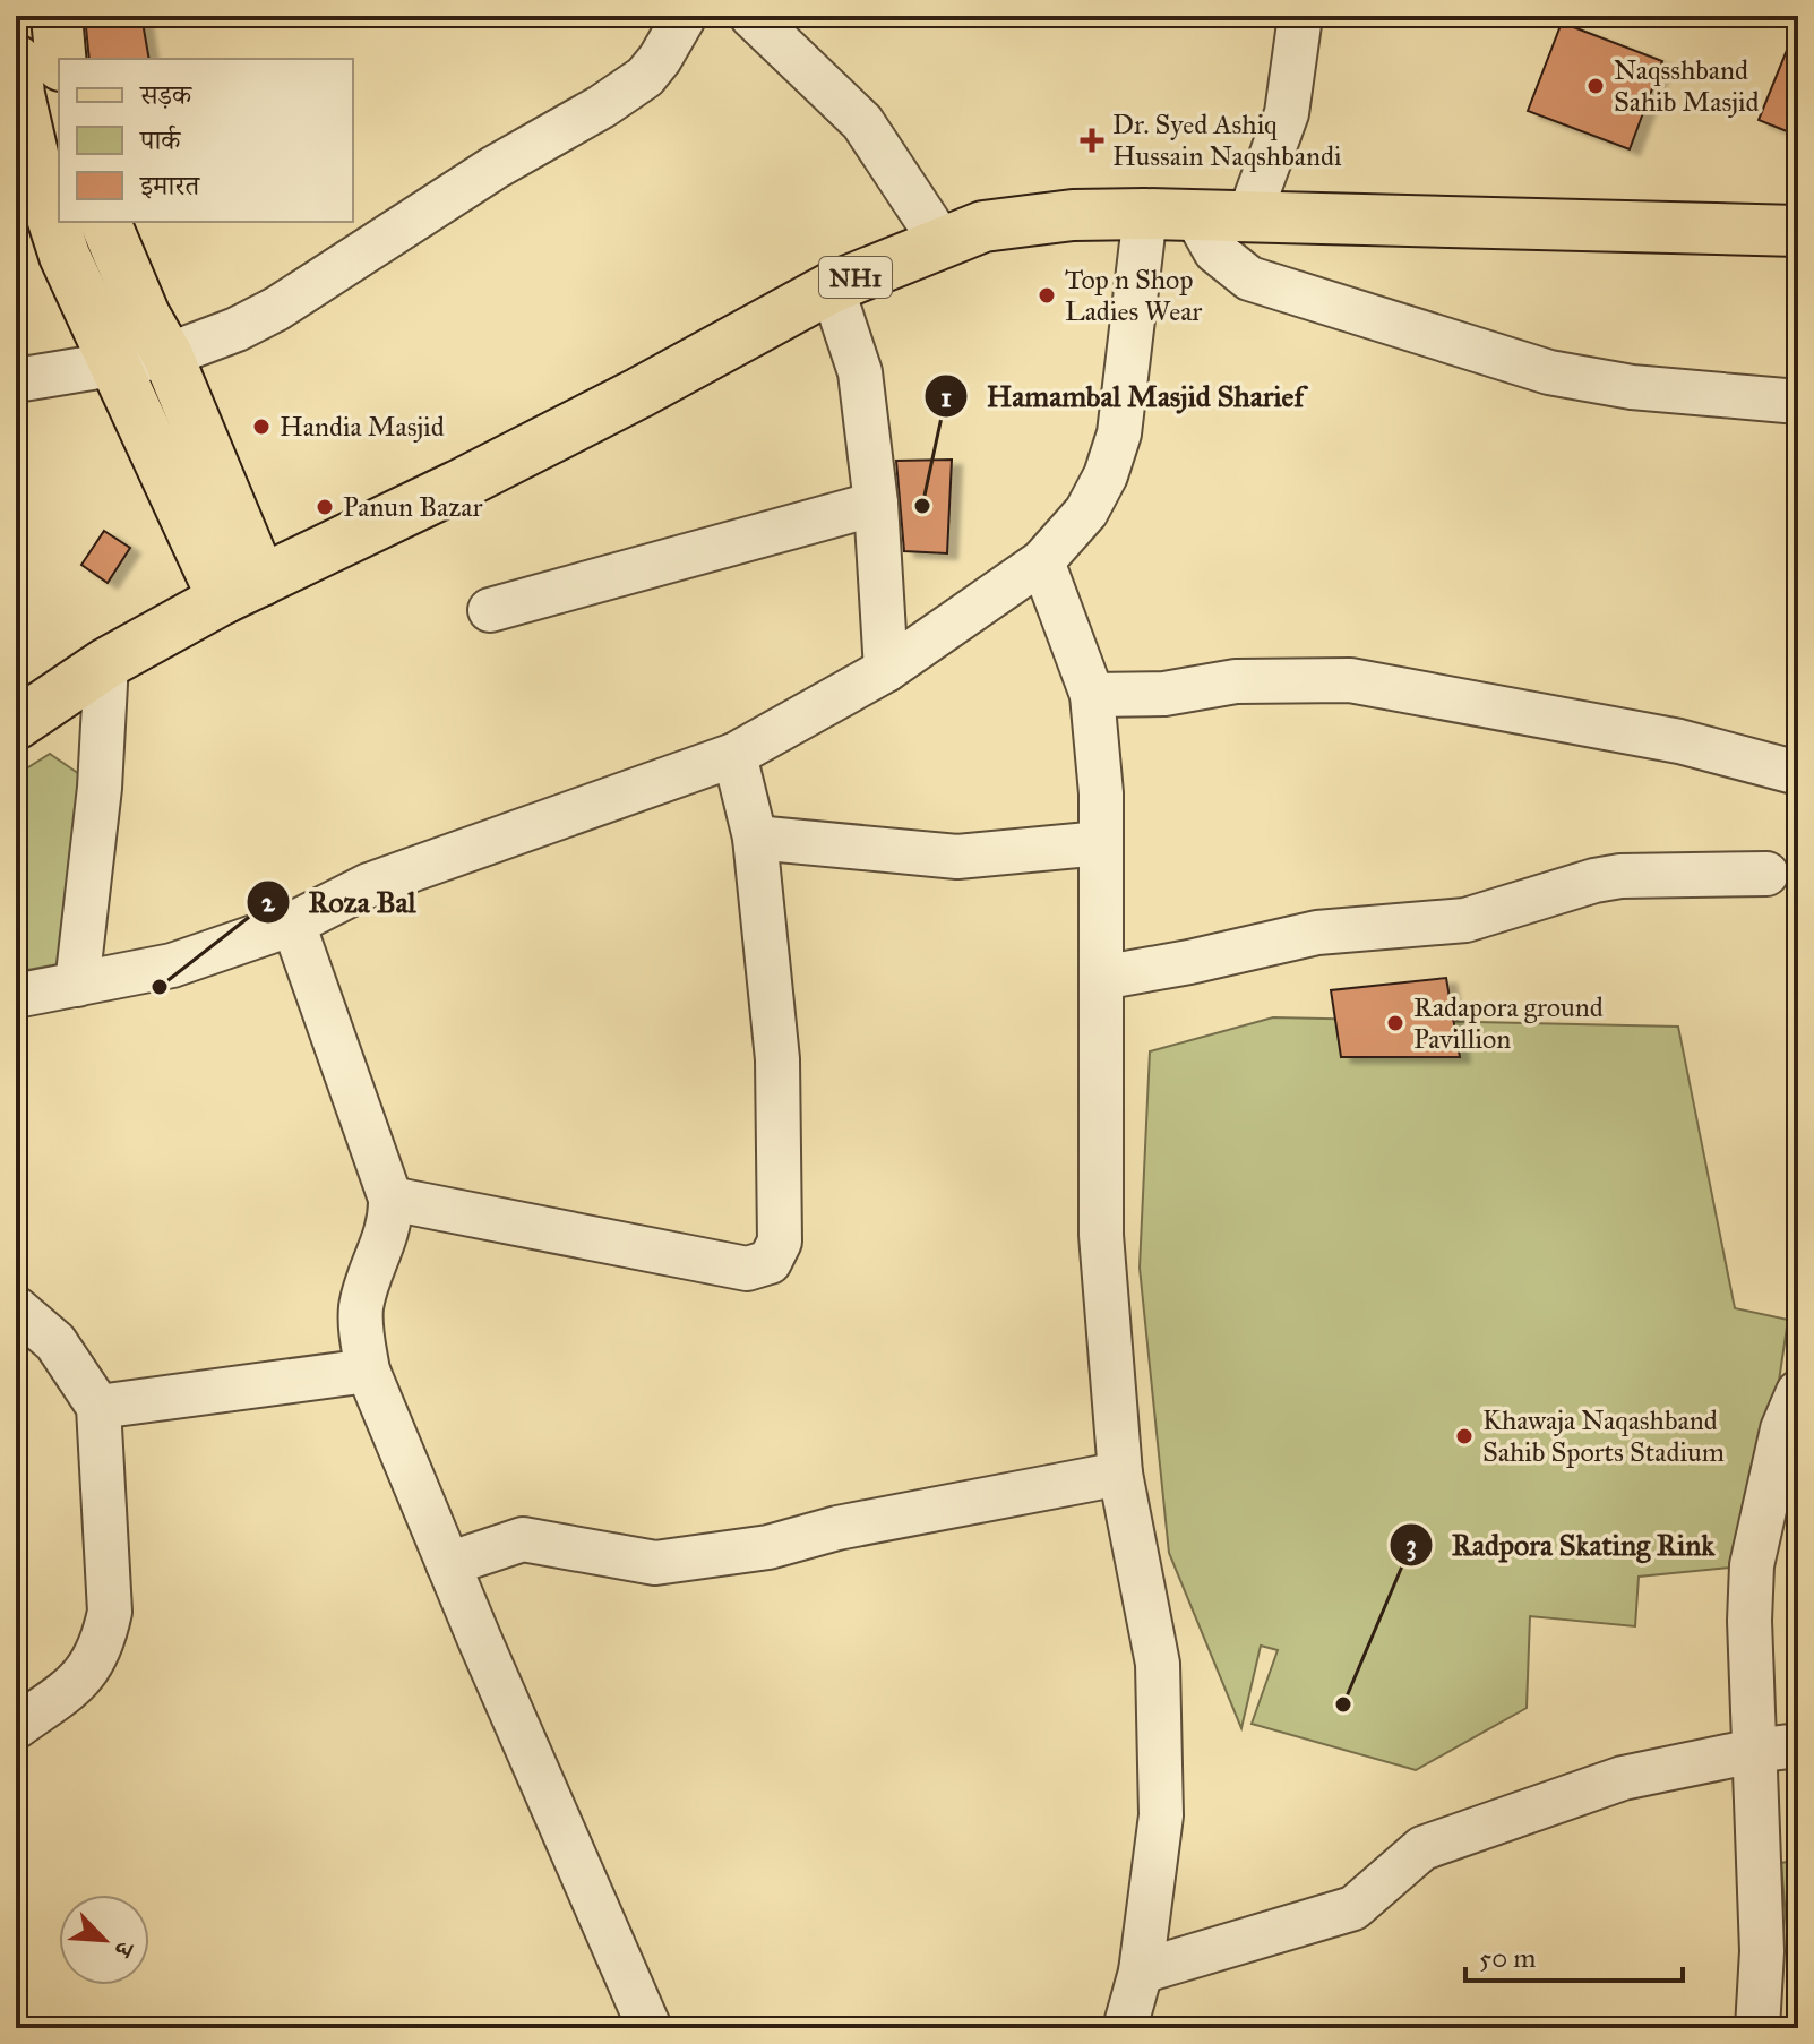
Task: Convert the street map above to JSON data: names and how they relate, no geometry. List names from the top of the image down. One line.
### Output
{"streets":{"main road":["NH1"]},"places":{"other":["Naqsshband Sahib Masjid","Top n Shop Ladies Wear","Handia Masjid","Hamambal Masjid Sharief","Panun Bazar","Roza Bal","Radapora ground Pavillion","Khawaja Naqashband Sahib Sports Stadium","Radpora Skating Rink"],"health":["Dr. Syed Ashiq Hussain Naqshbandi"]},"legend":["सड़क","पार्क","इमारत"],"scale_bar":"50 m","north":"bottom right"}
